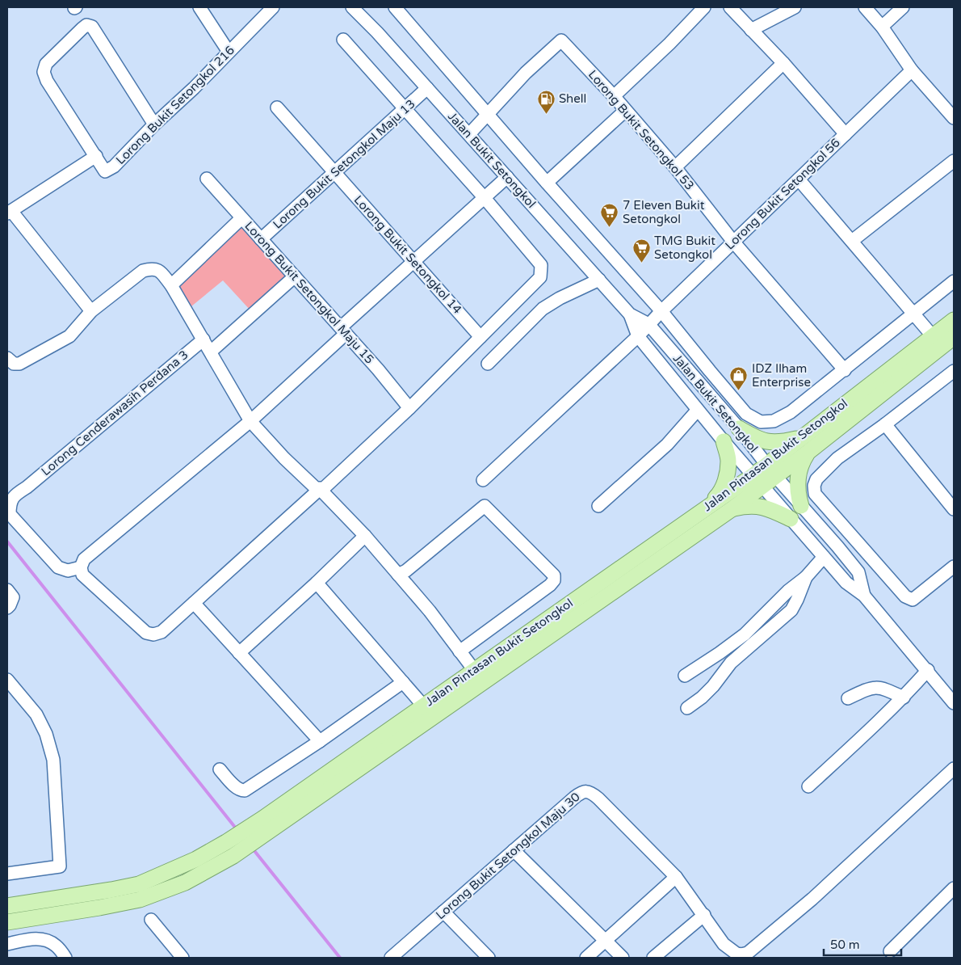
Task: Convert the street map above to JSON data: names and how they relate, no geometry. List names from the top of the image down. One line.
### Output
{"streets":{"main road":["Jalan Pintasan Bukit Setongkol"],"street":["Lorong Bukit Setongkol 216","Lorong Bukit Setongkol 53","Jalan Bukit Setongkol","Lorong Bukit Setongkol Maju 13","Lorong Bukit Setongkol 56","Lorong Bukit Setongkol 14","Lorong Bukit Setongkol Maju 15","Lorong Cenderawasih Perdana 3","Lorong Bukit Setongkol Maju 30"]},"crossings":[["Lorong Bukit Setongkol 53","Lorong Bukit Setongkol 56"],["Jalan Bukit Setongkol","Lorong Bukit Setongkol Maju 13"],["Jalan Bukit Setongkol","Lorong Bukit Setongkol 56"],["Jalan Bukit Setongkol","Jalan Pintasan Bukit Setongkol"],["Lorong Bukit Setongkol Maju 13","Lorong Bukit Setongkol 14"],["Lorong Bukit Setongkol Maju 13","Lorong Bukit Setongkol Maju 15"]],"places":{"fuel station":["Shell"],"supermarket":["7 Eleven Bukit Setongkol","TMG Bukit Setongkol"],"shop":["IDZ Ilham Enterprise"]},"scale_bar":"50 m"}
